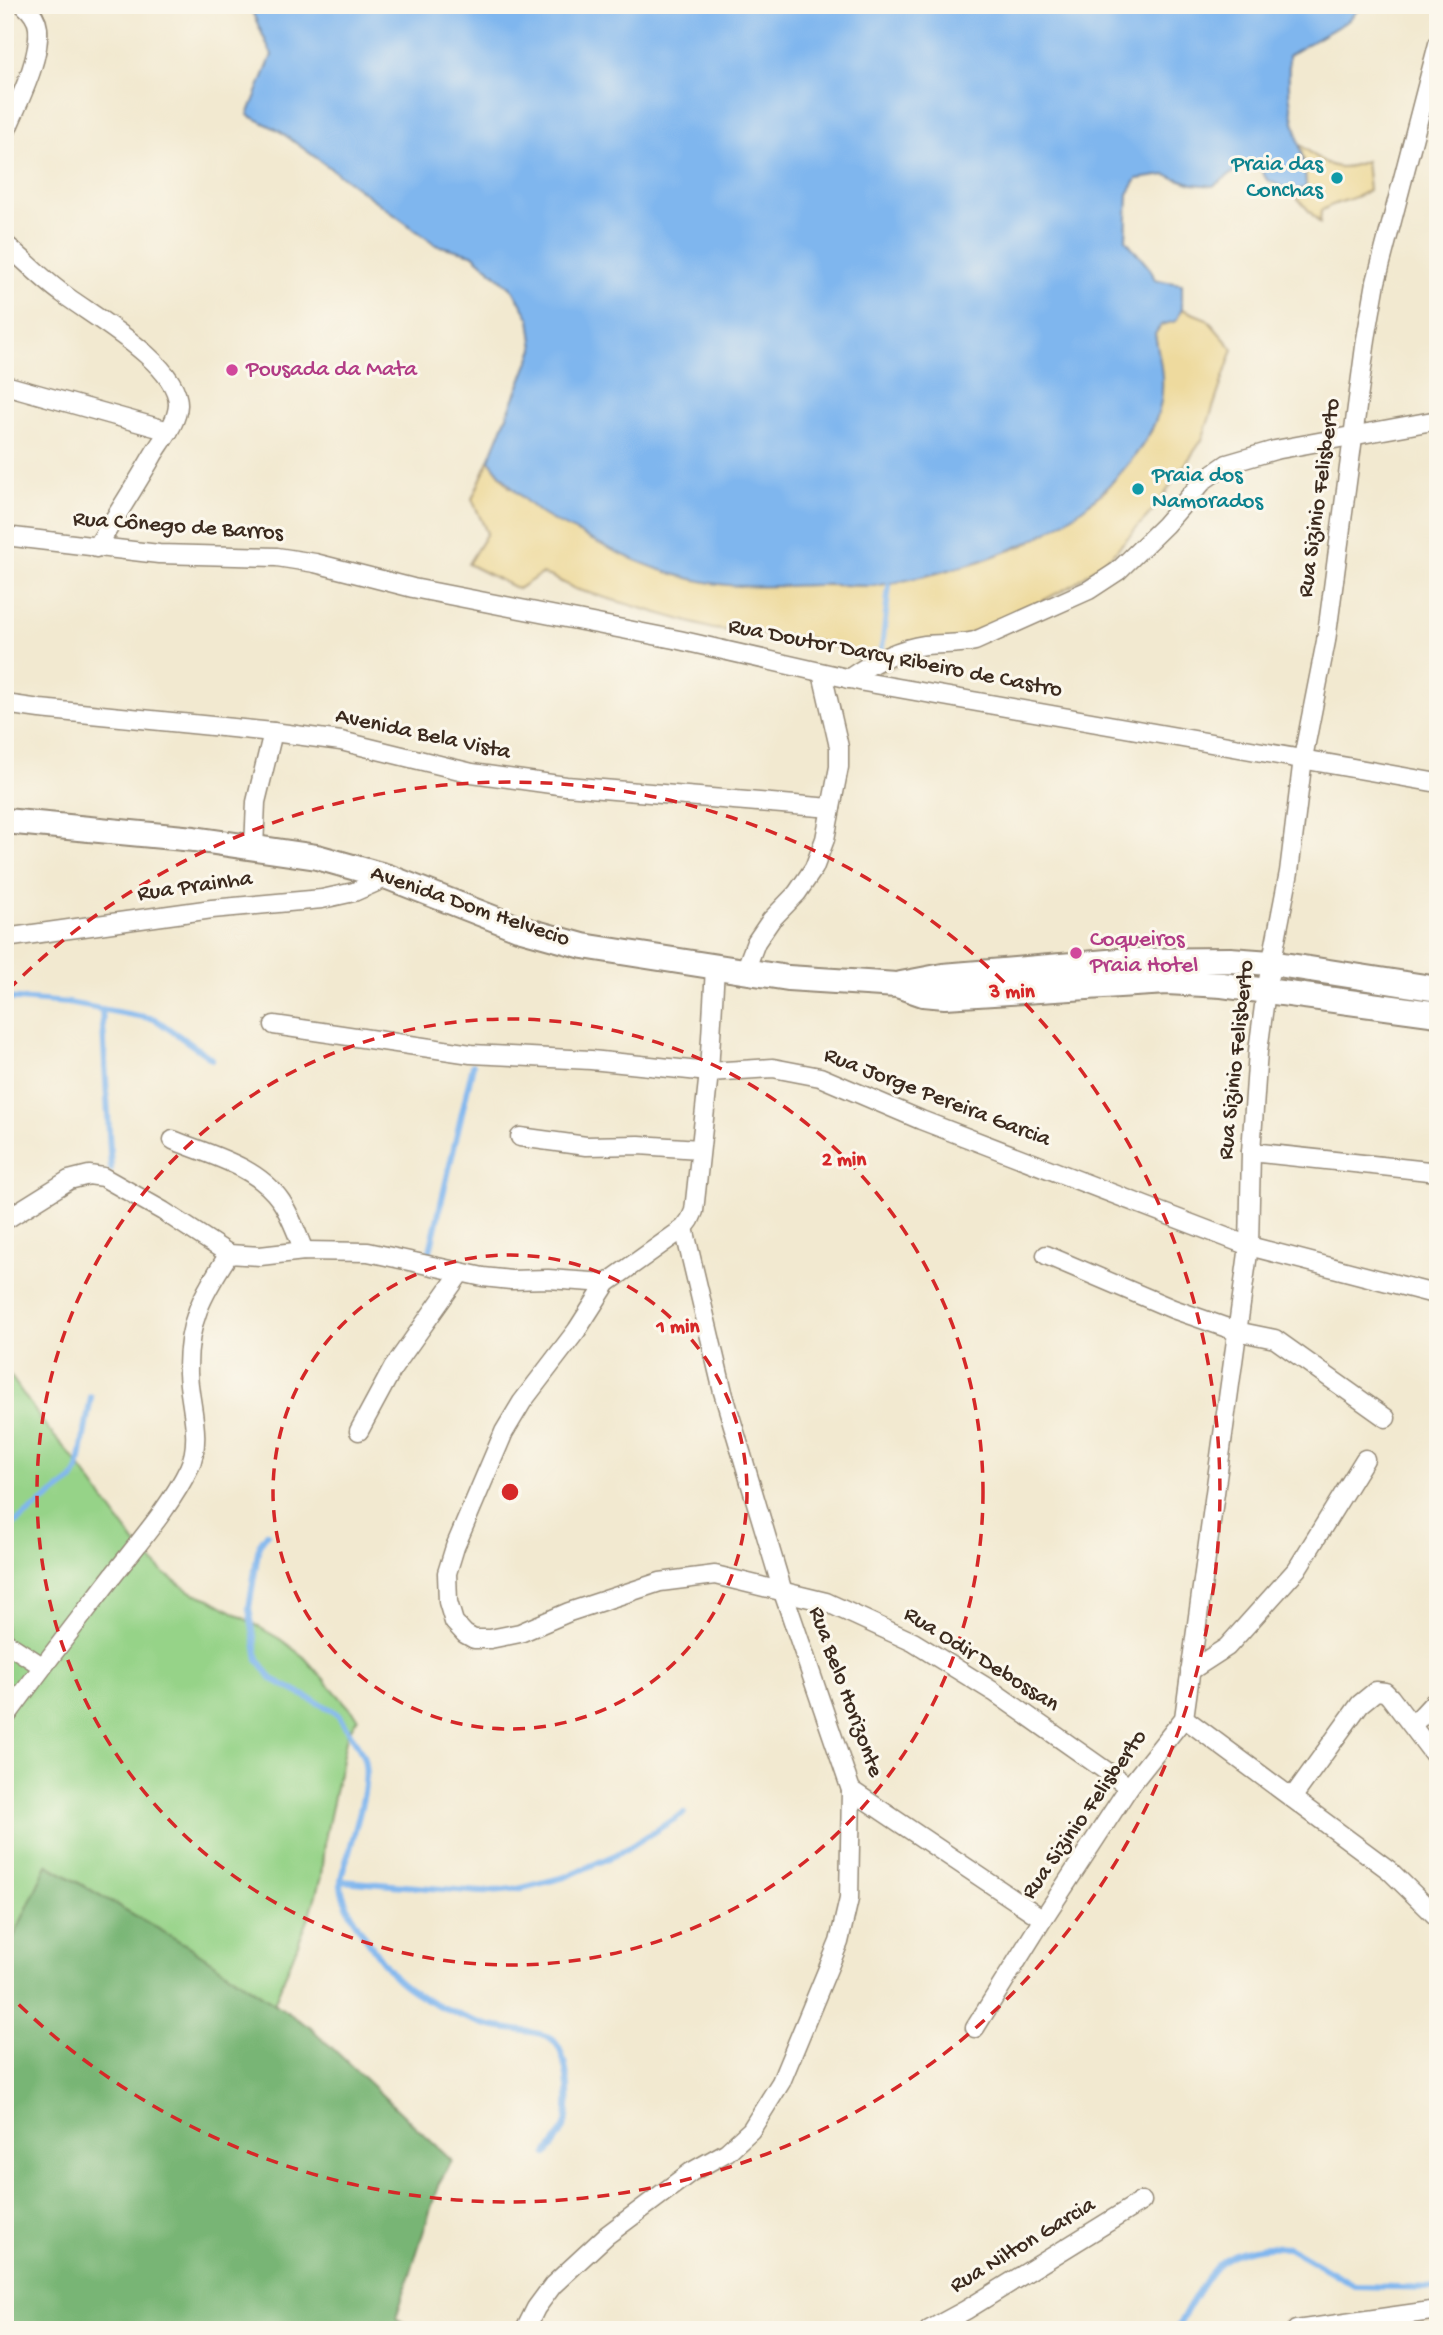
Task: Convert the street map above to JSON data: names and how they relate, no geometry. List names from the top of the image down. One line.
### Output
{"streets":{"street":["Rua Sizinio Felisberto","Rua Cônego de Barros","Rua Doutor Darcy Ribeiro de Castro","Avenida Bela Vista","Rua Prainha","Avenida Dom Helvecio","Rua Jorge Pereira Garcia","Rua Odir Debossan","Rua Belo Horizonte","Rua Nilton Garcia"]},"crossings":[["Rua Sizinio Felisberto","Rua Doutor Darcy Ribeiro de Castro"],["Rua Sizinio Felisberto","Rua Jorge Pereira Garcia"],["Rua Sizinio Felisberto","Rua Odir Debossan"],["Rua Sizinio Felisberto","Rua Belo Horizonte"],["Rua Cônego de Barros","Rua Doutor Darcy Ribeiro de Castro"],["Rua Prainha","Avenida Dom Helvecio"],["Rua Odir Debossan","Rua Belo Horizonte"]],"places":["Praia das Conchas","Pousada da Mata","Praia dos Namorados","Coqueiros Praia Hotel"],"rings":["3 min","2 min","1 min"]}
